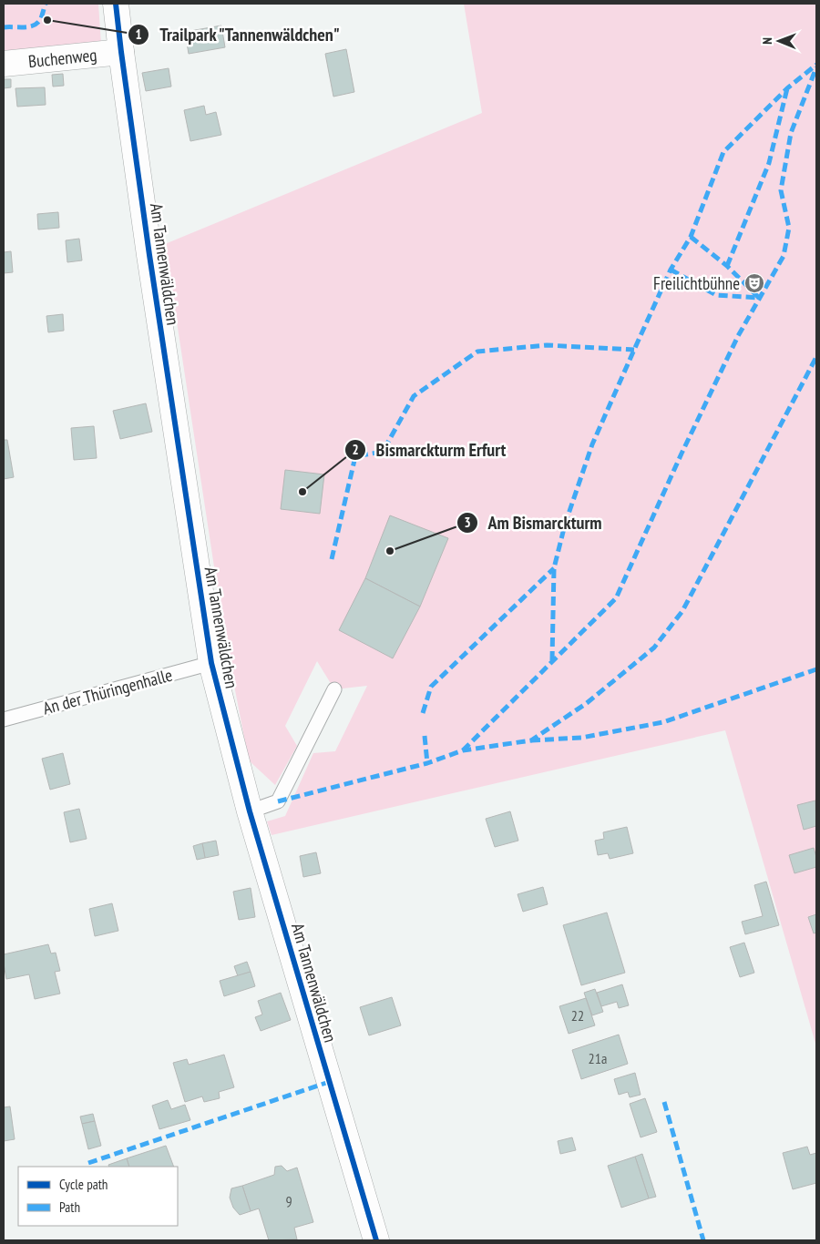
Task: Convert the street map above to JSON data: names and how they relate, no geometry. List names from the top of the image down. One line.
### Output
{"streets":{"street":["Buchenweg","Am Tannenwäldchen"],"lane":["An der Thüringenhalle"]},"crossings":[["Buchenweg","Am Tannenwäldchen"],["Am Tannenwäldchen","An der Thüringenhalle"]],"places":{"other":["Trailpark \"Tannenwäldchen\"","Bismarckturm Erfurt","Am Bismarckturm"],"theatre":["Freilichtbühne"]},"house_numbers":["22","21a","9"],"legend":["Cycle path","Path"],"north":"left"}
